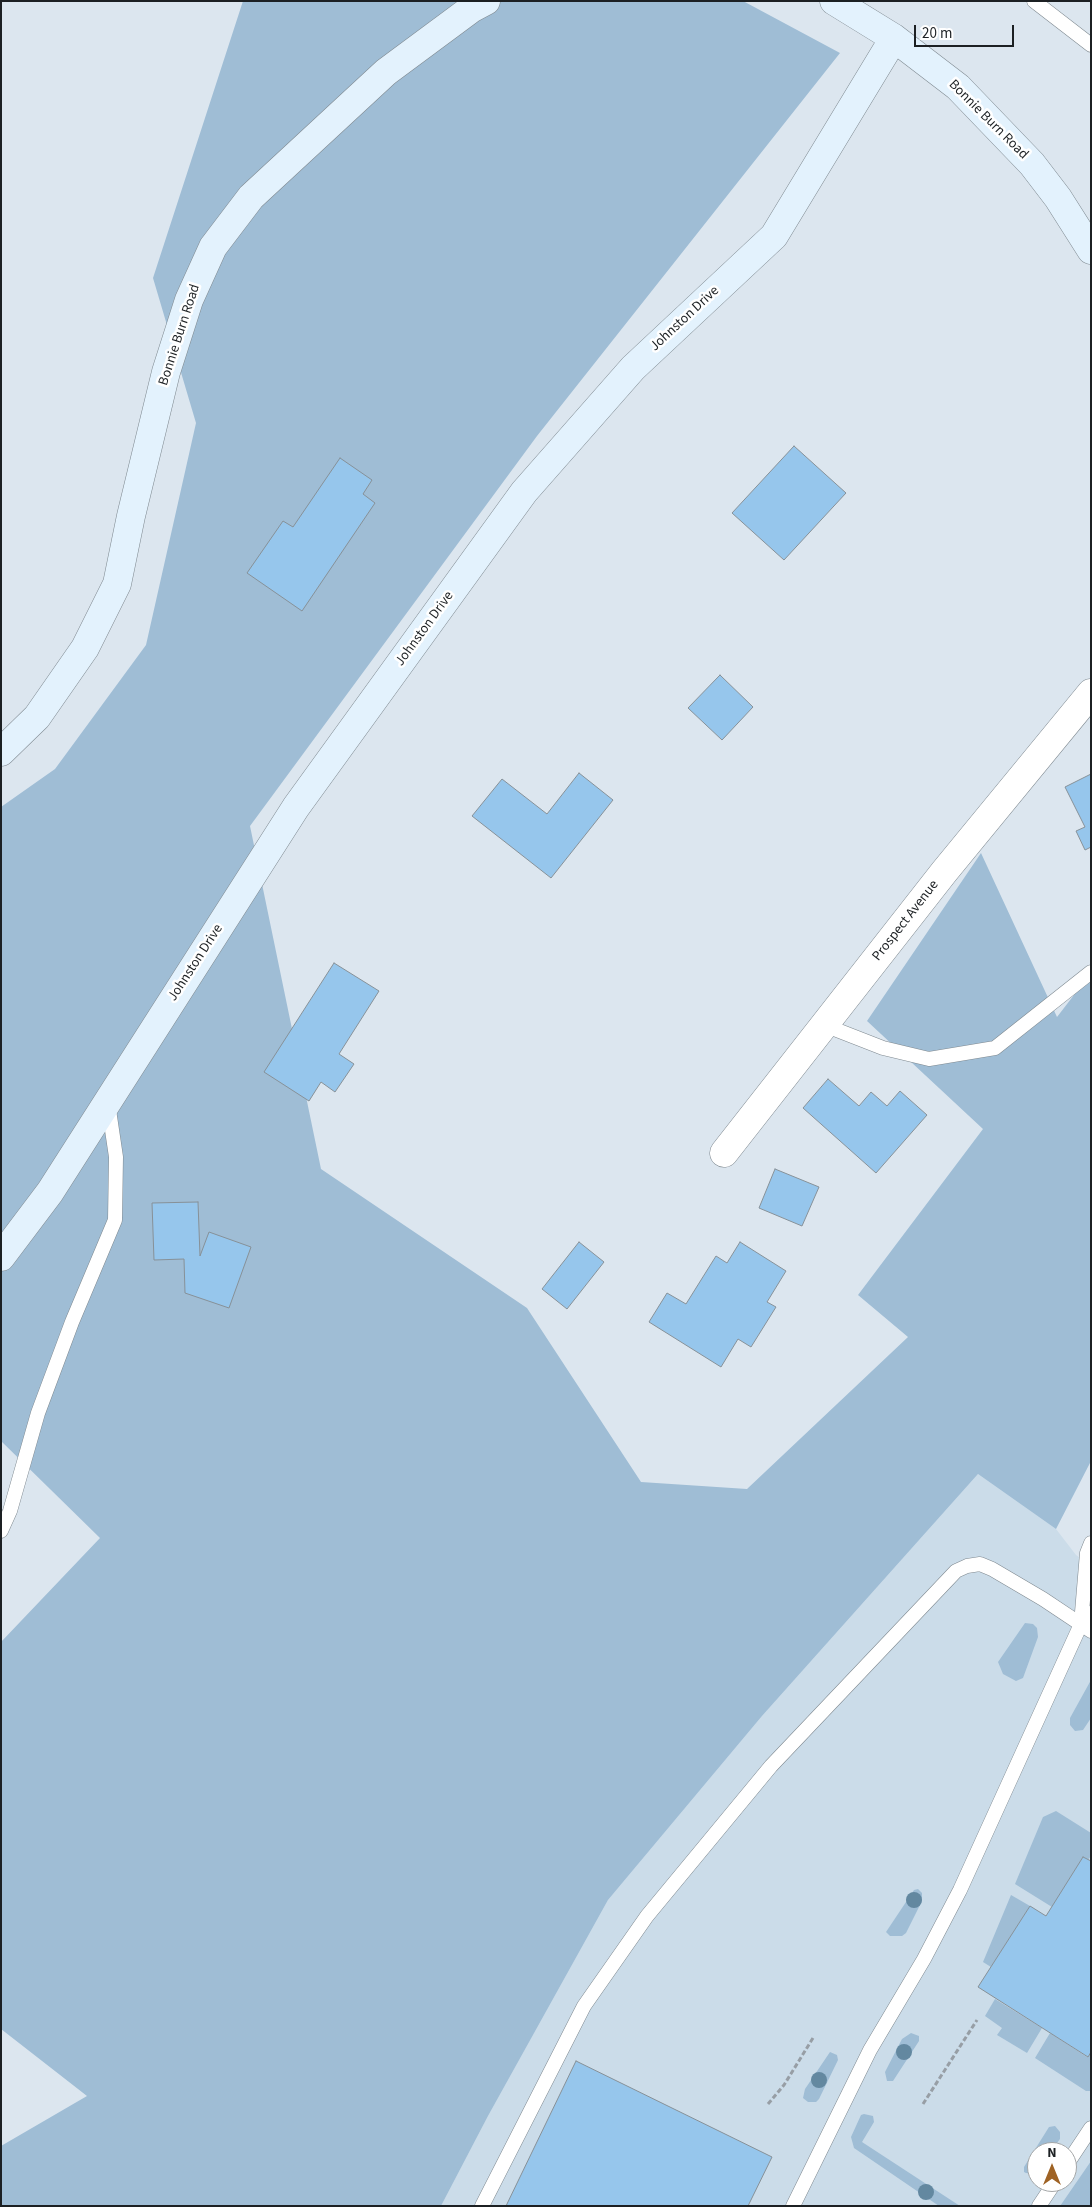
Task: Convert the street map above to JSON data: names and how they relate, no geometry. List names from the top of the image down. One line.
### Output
{"streets":{"street":["Bonnie Burn Road","Johnston Drive","Prospect Avenue"]},"crossings":[["Bonnie Burn Road","Johnston Drive"]],"scale_bar":"20 m","north":"top"}
